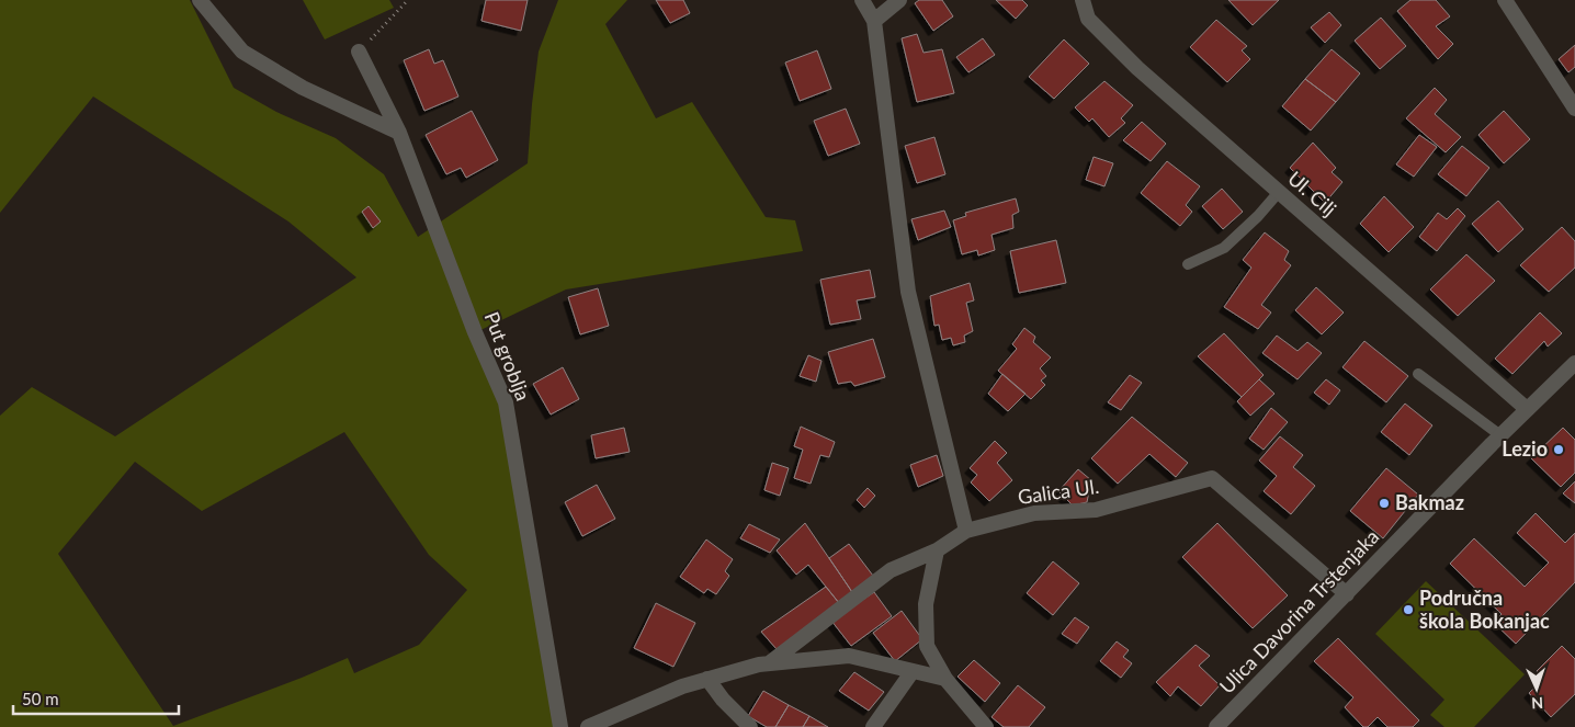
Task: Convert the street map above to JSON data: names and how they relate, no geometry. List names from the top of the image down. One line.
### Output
{"streets":{"street":["Ul. Cilj","Put groblja","Galica Ul.","Ulica Davorina Trstenjaka"]},"crossings":[["Ul. Cilj","Ulica Davorina Trstenjaka"],["Galica Ul.","Ulica Davorina Trstenjaka"]],"places":["Lezio","Bakmaz","Područna škola Bokanjac"],"scale_bar":"50 m","north":"bottom"}
